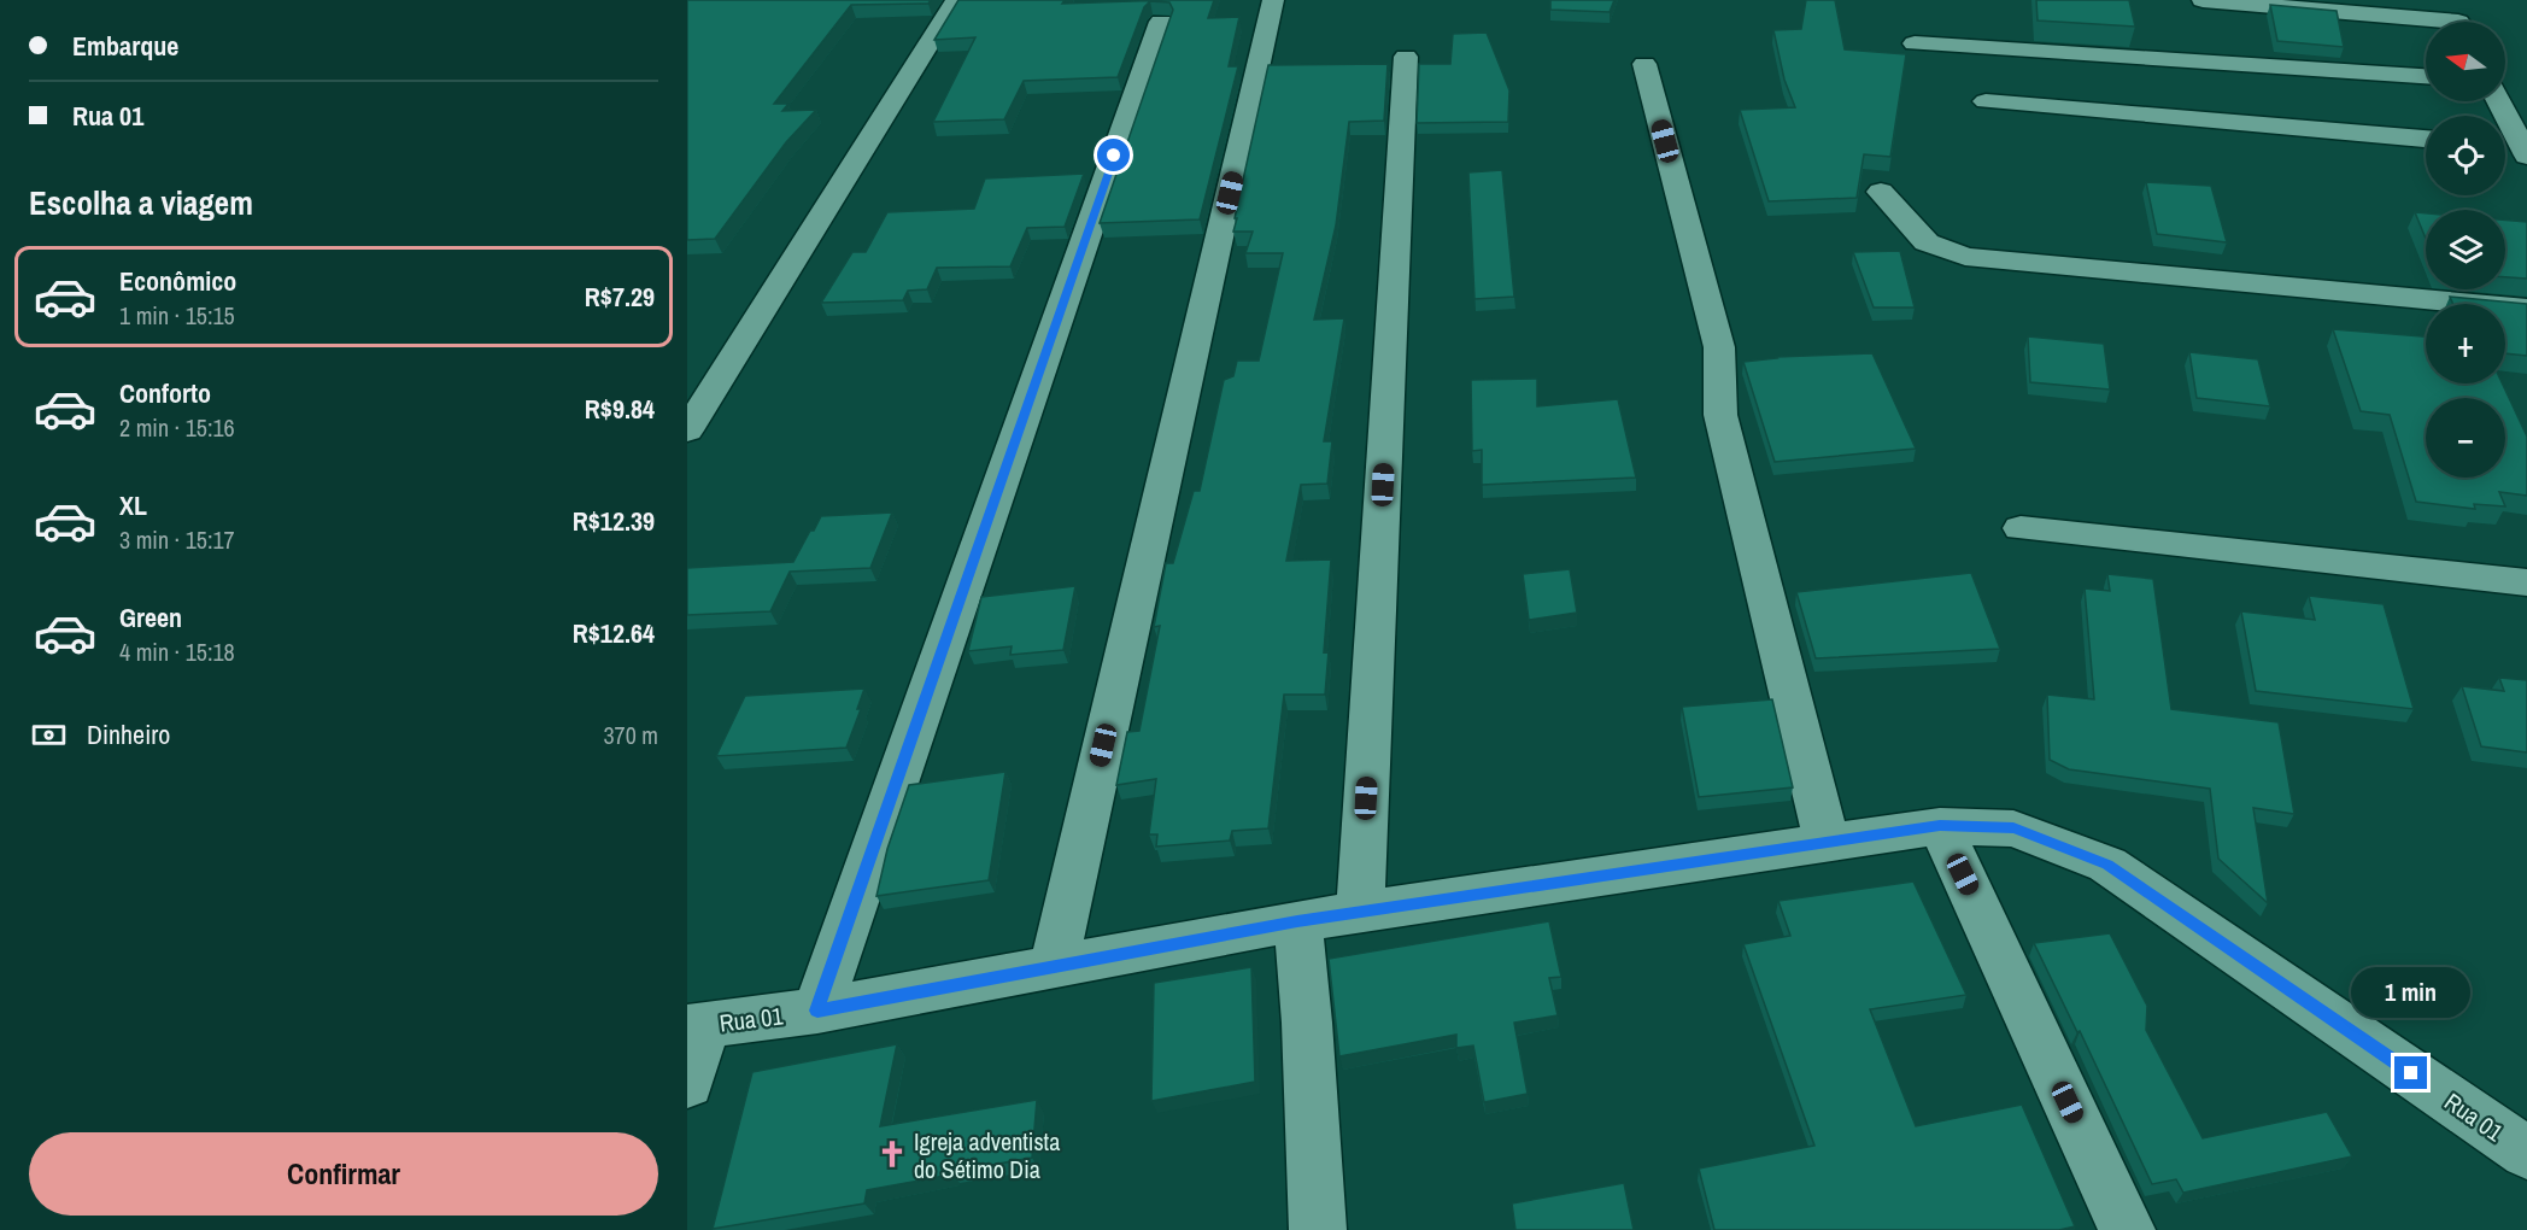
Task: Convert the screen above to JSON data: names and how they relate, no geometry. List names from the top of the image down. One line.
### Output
{"streets":{"street":["Rua 01"]},"places":{"church":["Igreja adventista do Sétimo Dia"]},"north":"left","page":{"banner":["Embarque","Rua 01"],"map_buttons":["+","−"],"heading":"Escolha a viagem","list":[{"name":"Econômico","note":"1 min · 15:15","value":"R$7.29"},{"name":"Conforto","note":"2 min · 15:16","value":"R$9.84"},{"name":"XL","note":"3 min · 15:17","value":"R$12.39"},{"name":"Green","note":"4 min · 15:18","value":"R$12.64"}],"pay":["Dinheiro","370 m"],"bubble":"1 min","buttons":"Confirmar"}}
